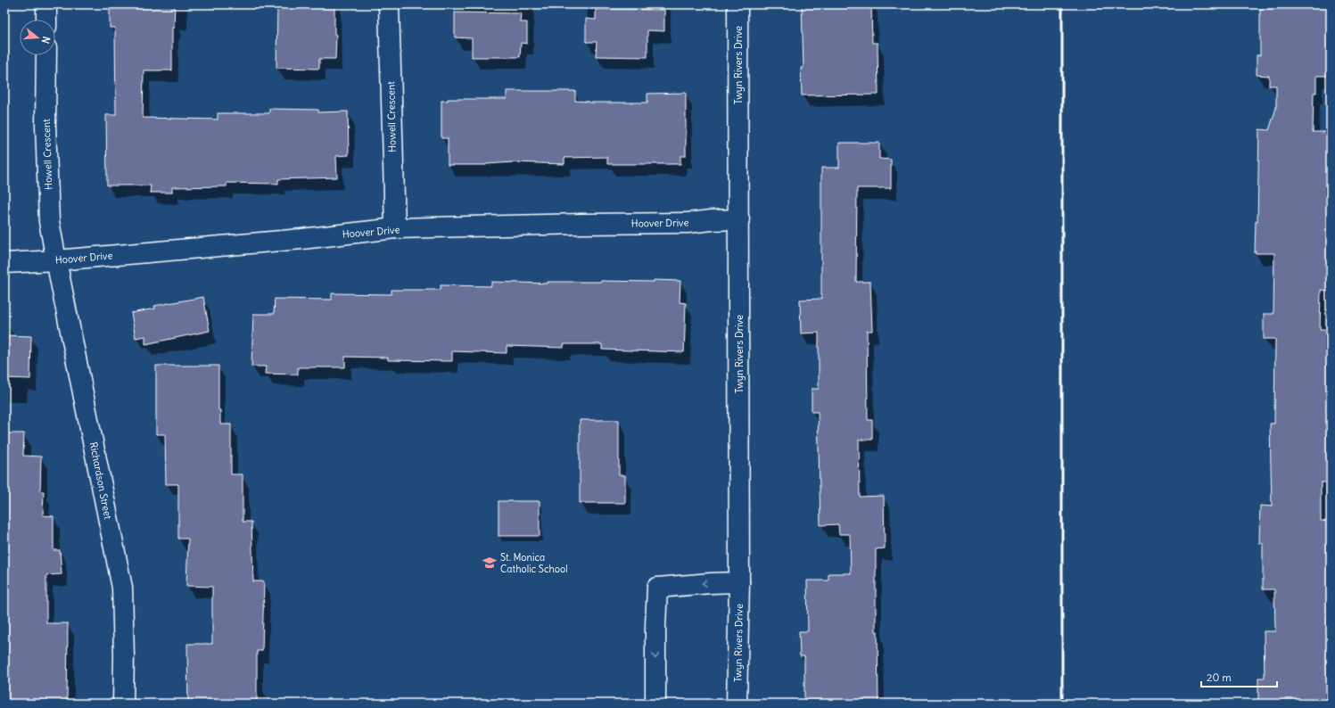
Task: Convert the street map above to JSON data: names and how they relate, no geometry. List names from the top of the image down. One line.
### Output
{"streets":{"street":["Twyn Rivers Drive","Howell Crescent","Hoover Drive","Richardson Street"]},"crossings":[["Twyn Rivers Drive","Hoover Drive"],["Howell Crescent","Hoover Drive"],["Howell Crescent","Richardson Street"],["Hoover Drive","Richardson Street"]],"places":{"school or university":["St. Monica Catholic School"]},"scale_bar":"20 m","north":"right"}
